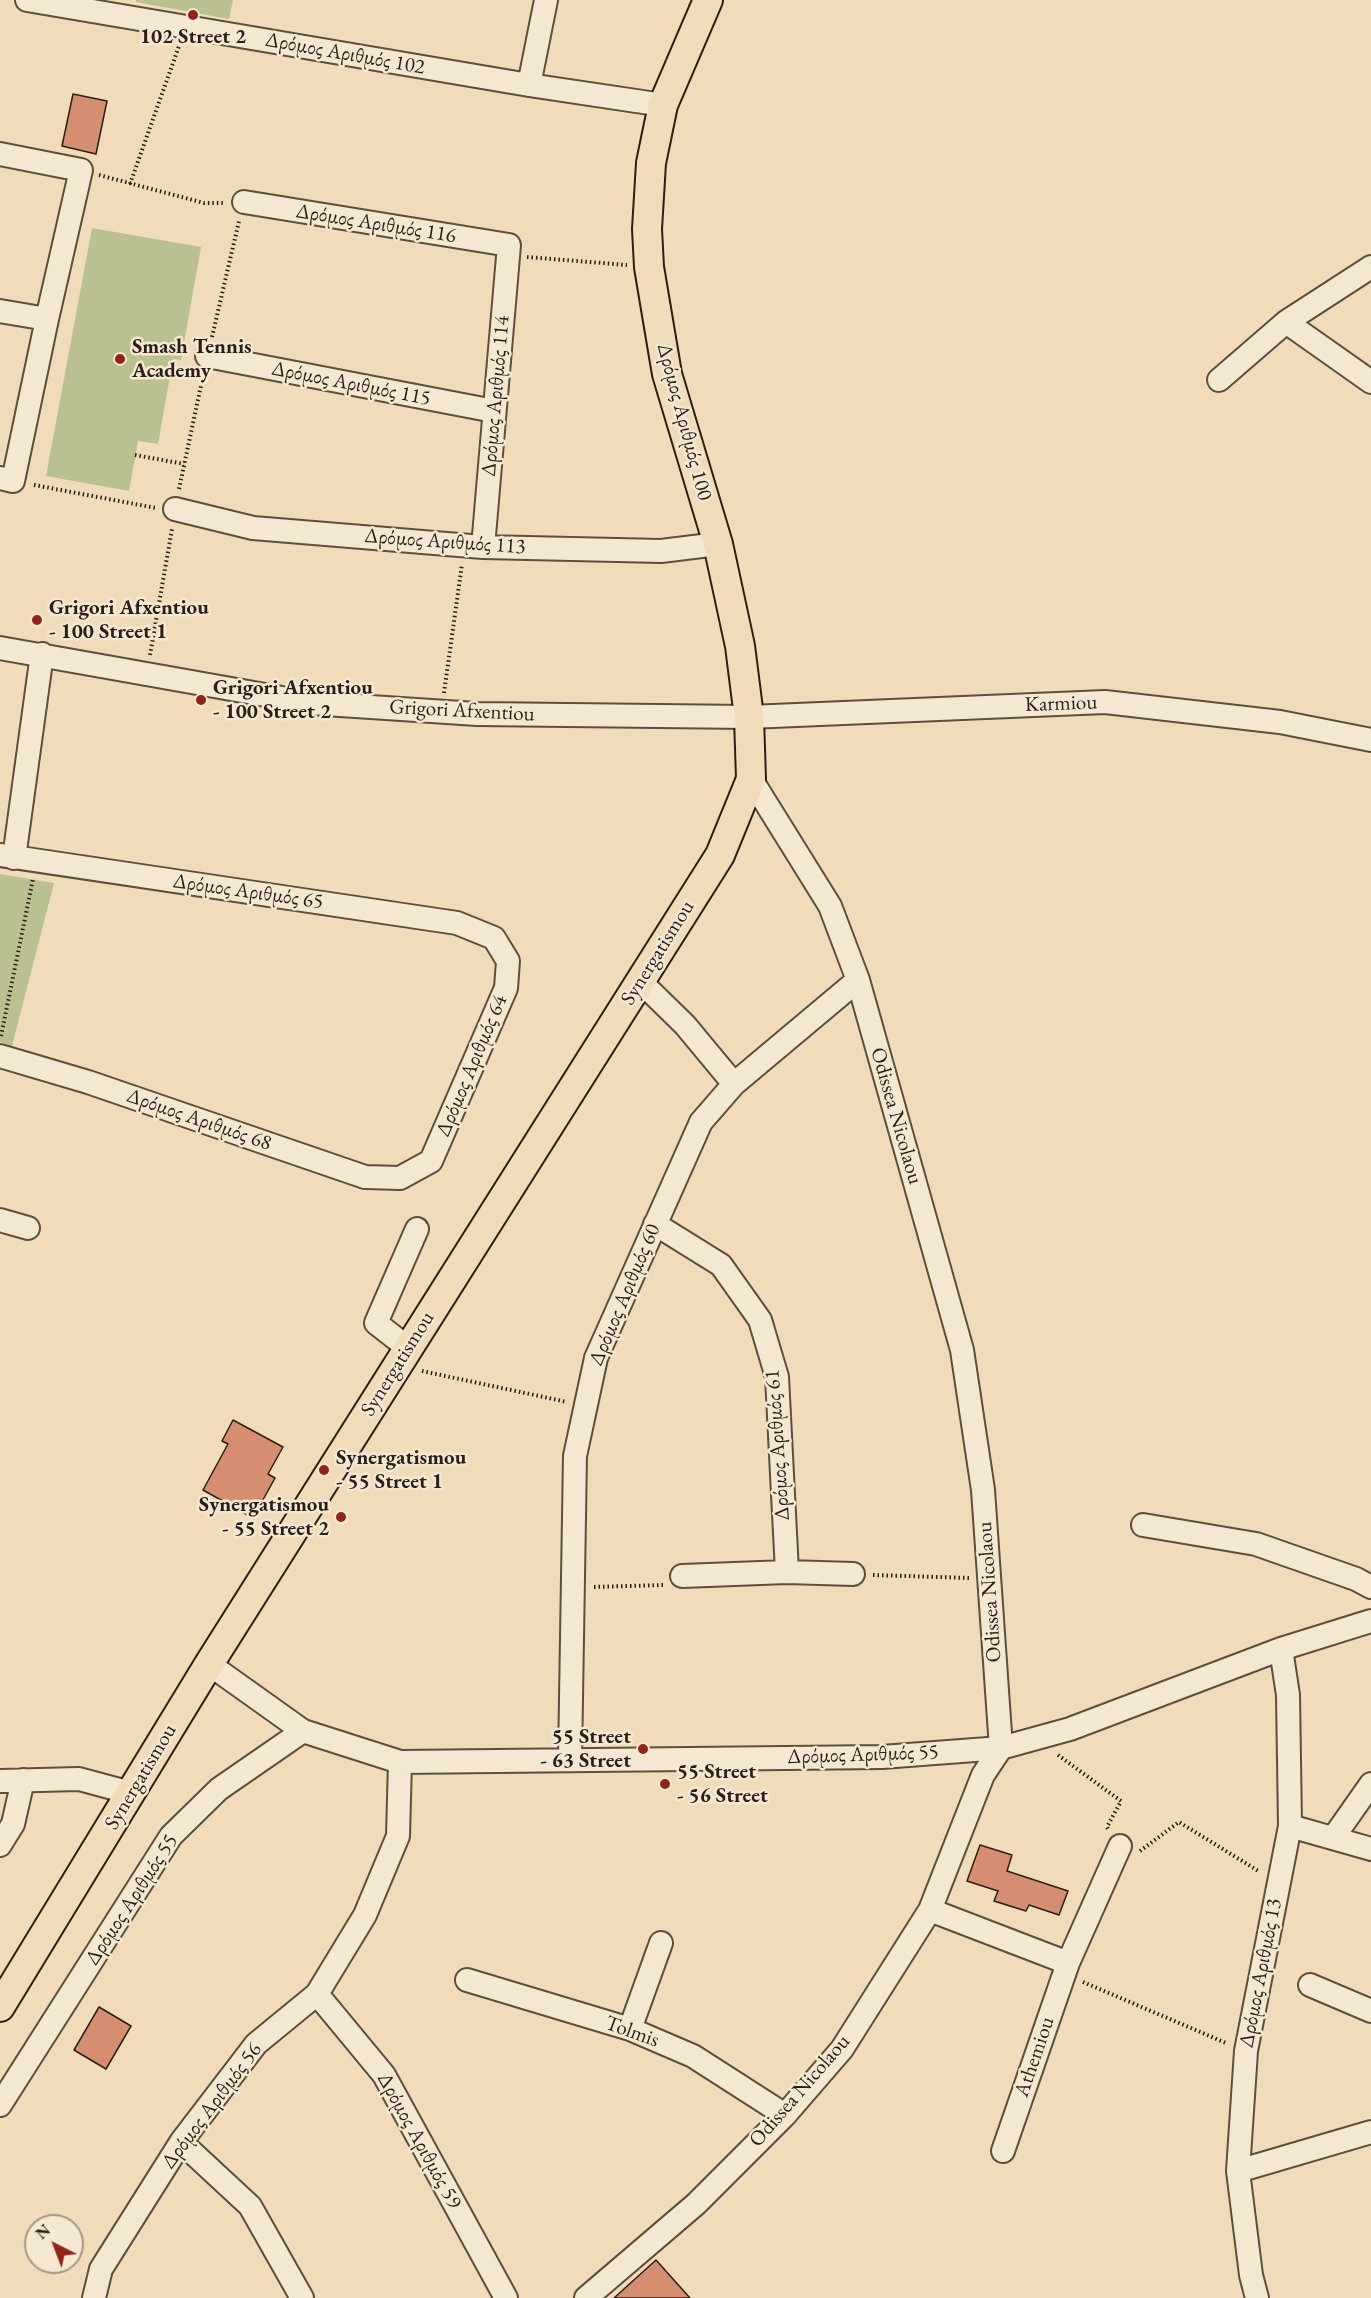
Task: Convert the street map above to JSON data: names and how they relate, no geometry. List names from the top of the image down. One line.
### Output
{"streets":{"main road":["Δρόμος Αριθμός 100","Synergatismou"],"street":["Δρόμος Αριθμός 102","Δρόμος Αριθμός 116","Δρόμος Αριθμός 115","Δρόμος Αριθμός 114","Δρόμος Αριθμός 113","Karmiou","Grigori Afxentiou","Δρόμος Αριθμός 65","Δρόμος Αριθμός 64","Odissea Nicolaou","Δρόμος Αριθμός 68","Δρόμος Αριθμός 60","Δρόμος Αριθμός 61","Δρόμος Αριθμός 55","Δρόμος Αριθμός 13","Tolmis","Athemiou","Δρόμος Αριθμός 56","Δρόμος Αριθμός 59"]},"crossings":[["Δρόμος Αριθμός 102","Δρόμος Αριθμός 100"],["Δρόμος Αριθμός 116","Δρόμος Αριθμός 114"],["Δρόμος Αριθμός 115","Δρόμος Αριθμός 114"],["Δρόμος Αριθμός 114","Δρόμος Αριθμός 113"],["Δρόμος Αριθμός 100","Δρόμος Αριθμός 113"],["Δρόμος Αριθμός 100","Karmiou"],["Δρόμος Αριθμός 100","Grigori Afxentiou"],["Δρόμος Αριθμός 100","Synergatismou"],["Δρόμος Αριθμός 100","Odissea Nicolaou"],["Karmiou","Grigori Afxentiou"],["Δρόμος Αριθμός 65","Δρόμος Αριθμός 64"],["Synergatismou","Odissea Nicolaou"],["Synergatismou","Δρόμος Αριθμός 55"],["Δρόμος Αριθμός 64","Δρόμος Αριθμός 68"],["Odissea Nicolaou","Δρόμος Αριθμός 60"],["Odissea Nicolaou","Δρόμος Αριθμός 55"],["Odissea Nicolaou","Tolmis"],["Δρόμος Αριθμός 60","Δρόμος Αριθμός 61"],["Δρόμος Αριθμός 60","Δρόμος Αριθμός 55"],["Δρόμος Αριθμός 55","Δρόμος Αριθμός 13"],["Δρόμος Αριθμός 55","Δρόμος Αριθμός 56"],["Δρόμος Αριθμός 56","Δρόμος Αριθμός 59"]],"places":["102 Street 2","Smash Tennis Academy","Grigori Afxentiou - 100 Street 1","Grigori Afxentiou - 100 Street 2","Synergatismou - 55 Street 1","Synergatismou - 55 Street 2","55 Street - 63 Street","55 Street - 56 Street"],"north":"top left"}
